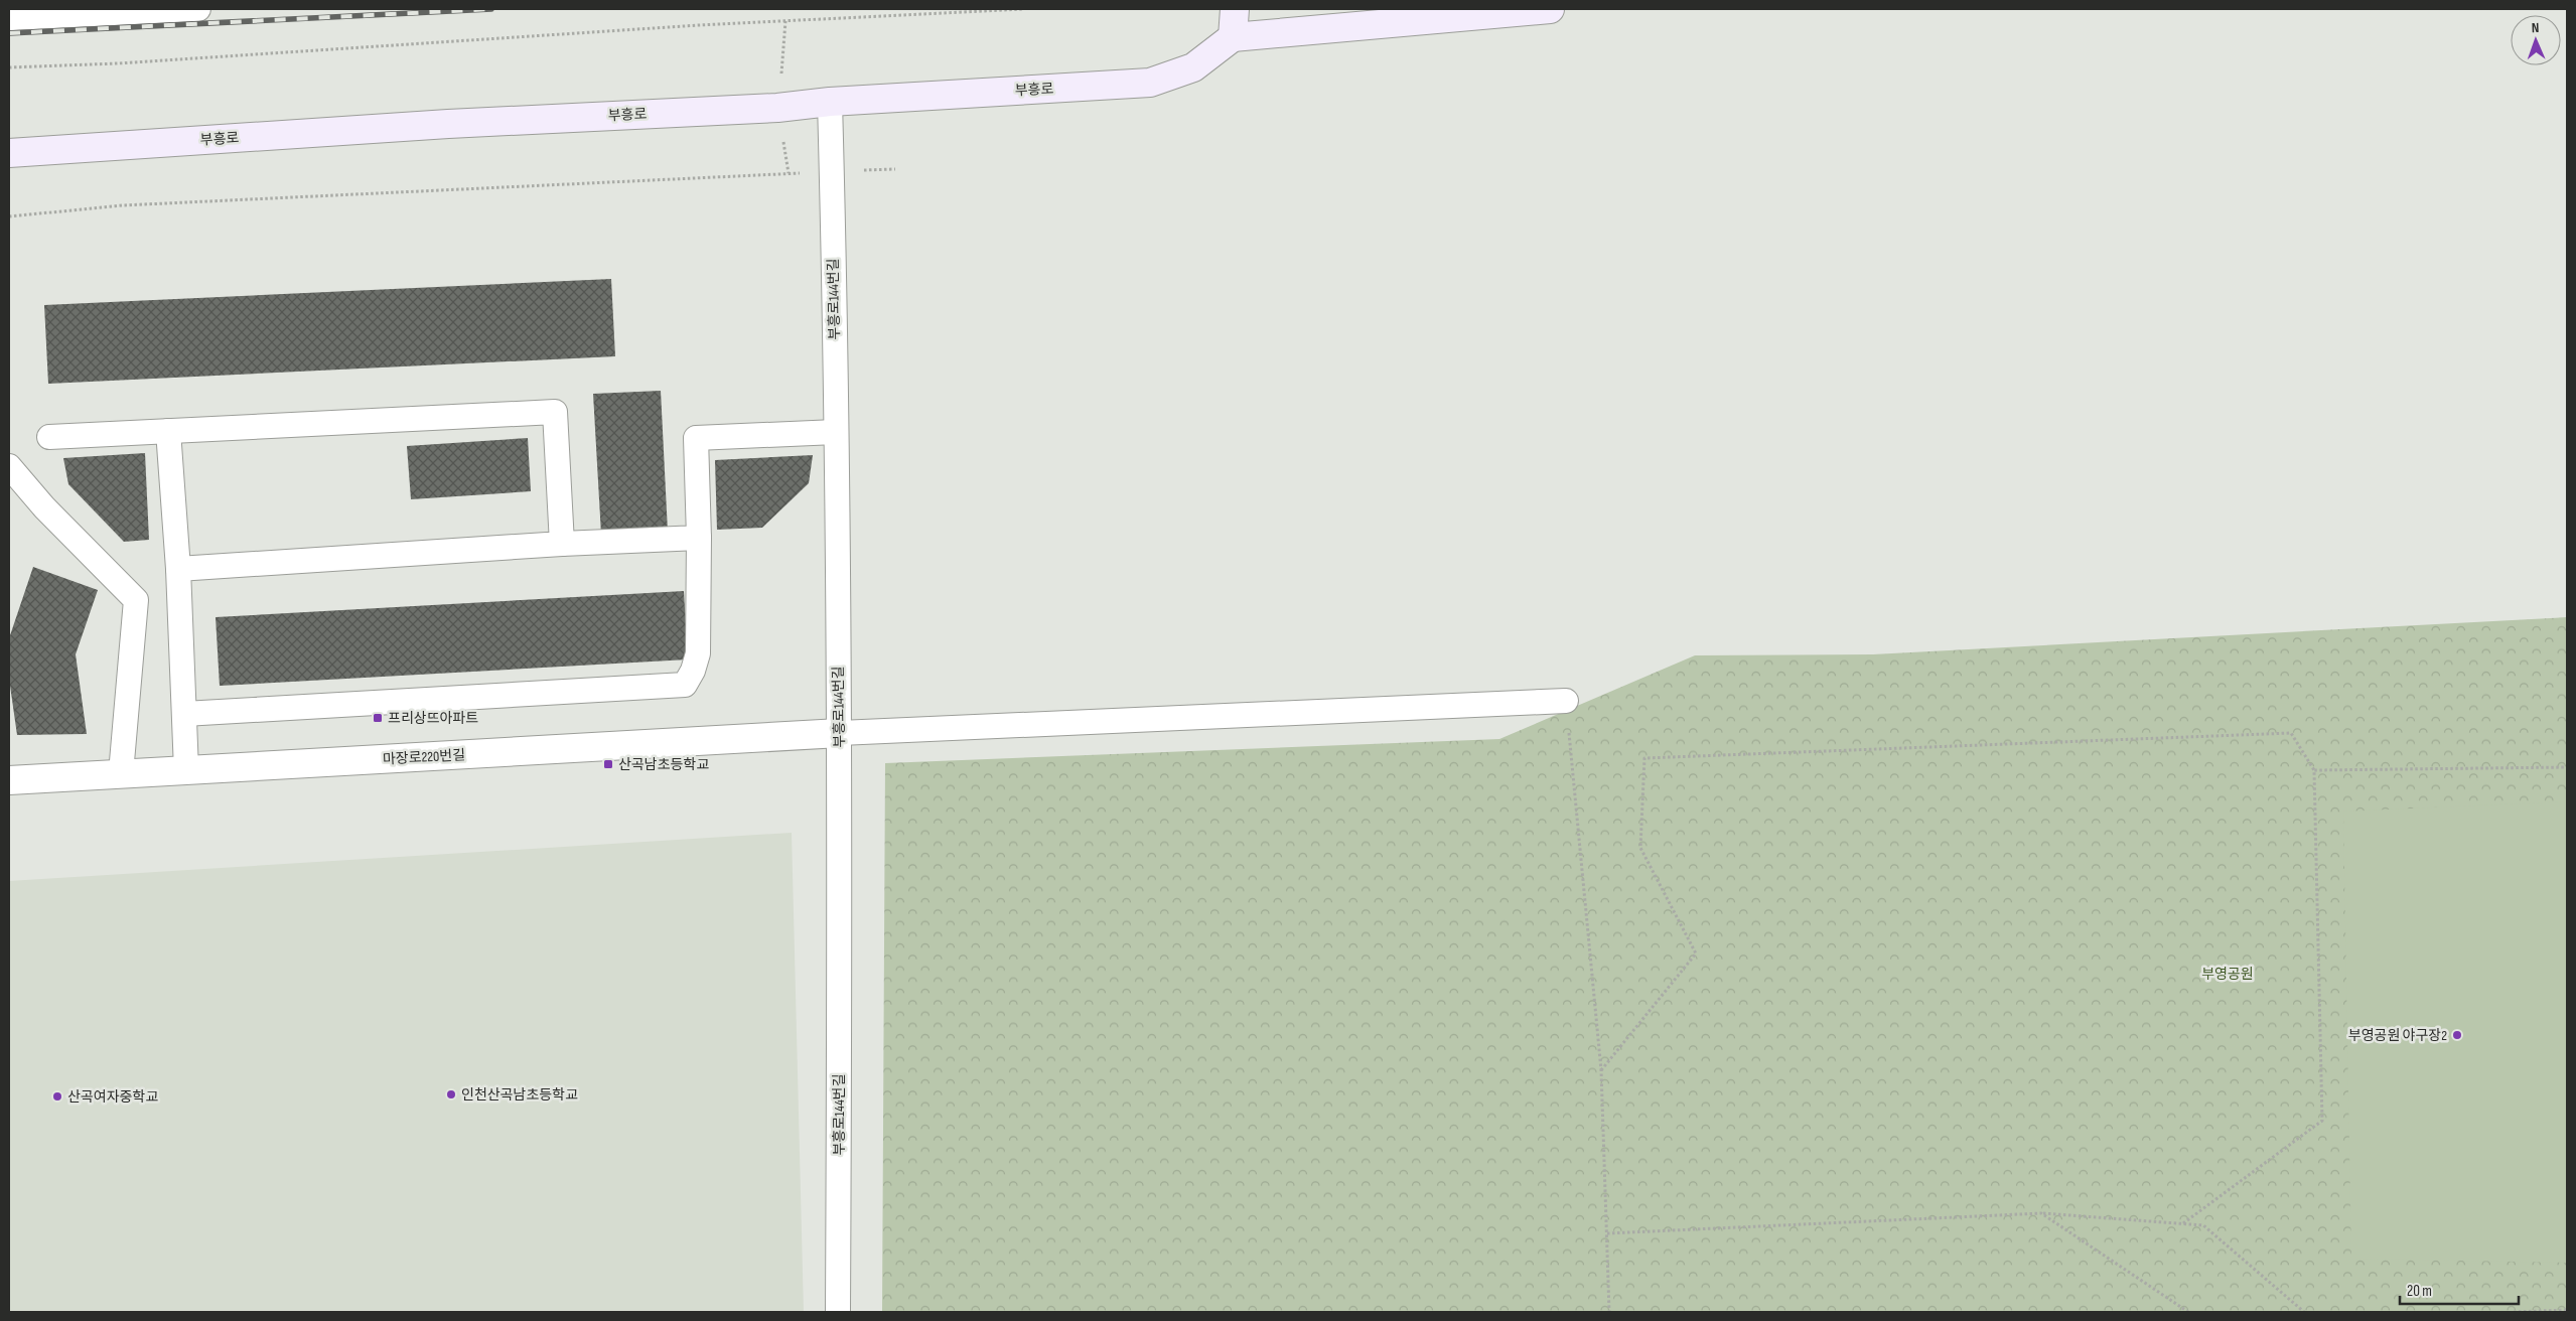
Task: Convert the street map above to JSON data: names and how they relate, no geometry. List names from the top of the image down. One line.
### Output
{"streets":{"main road":["부흥로"],"street":["마장로220번길"],"lane":["부흥로144번길"]},"crossings":[["부흥로","부흥로144번길"],["부흥로144번길","마장로220번길"]],"parks":["부영공원"],"places":{"transit":["프리상뜨아파트","산곡남초등학교"],"other":["부영공원 야구장2","인천산곡남초등학교","산곡여자중학교"]},"scale_bar":"20 m","north":"top"}
